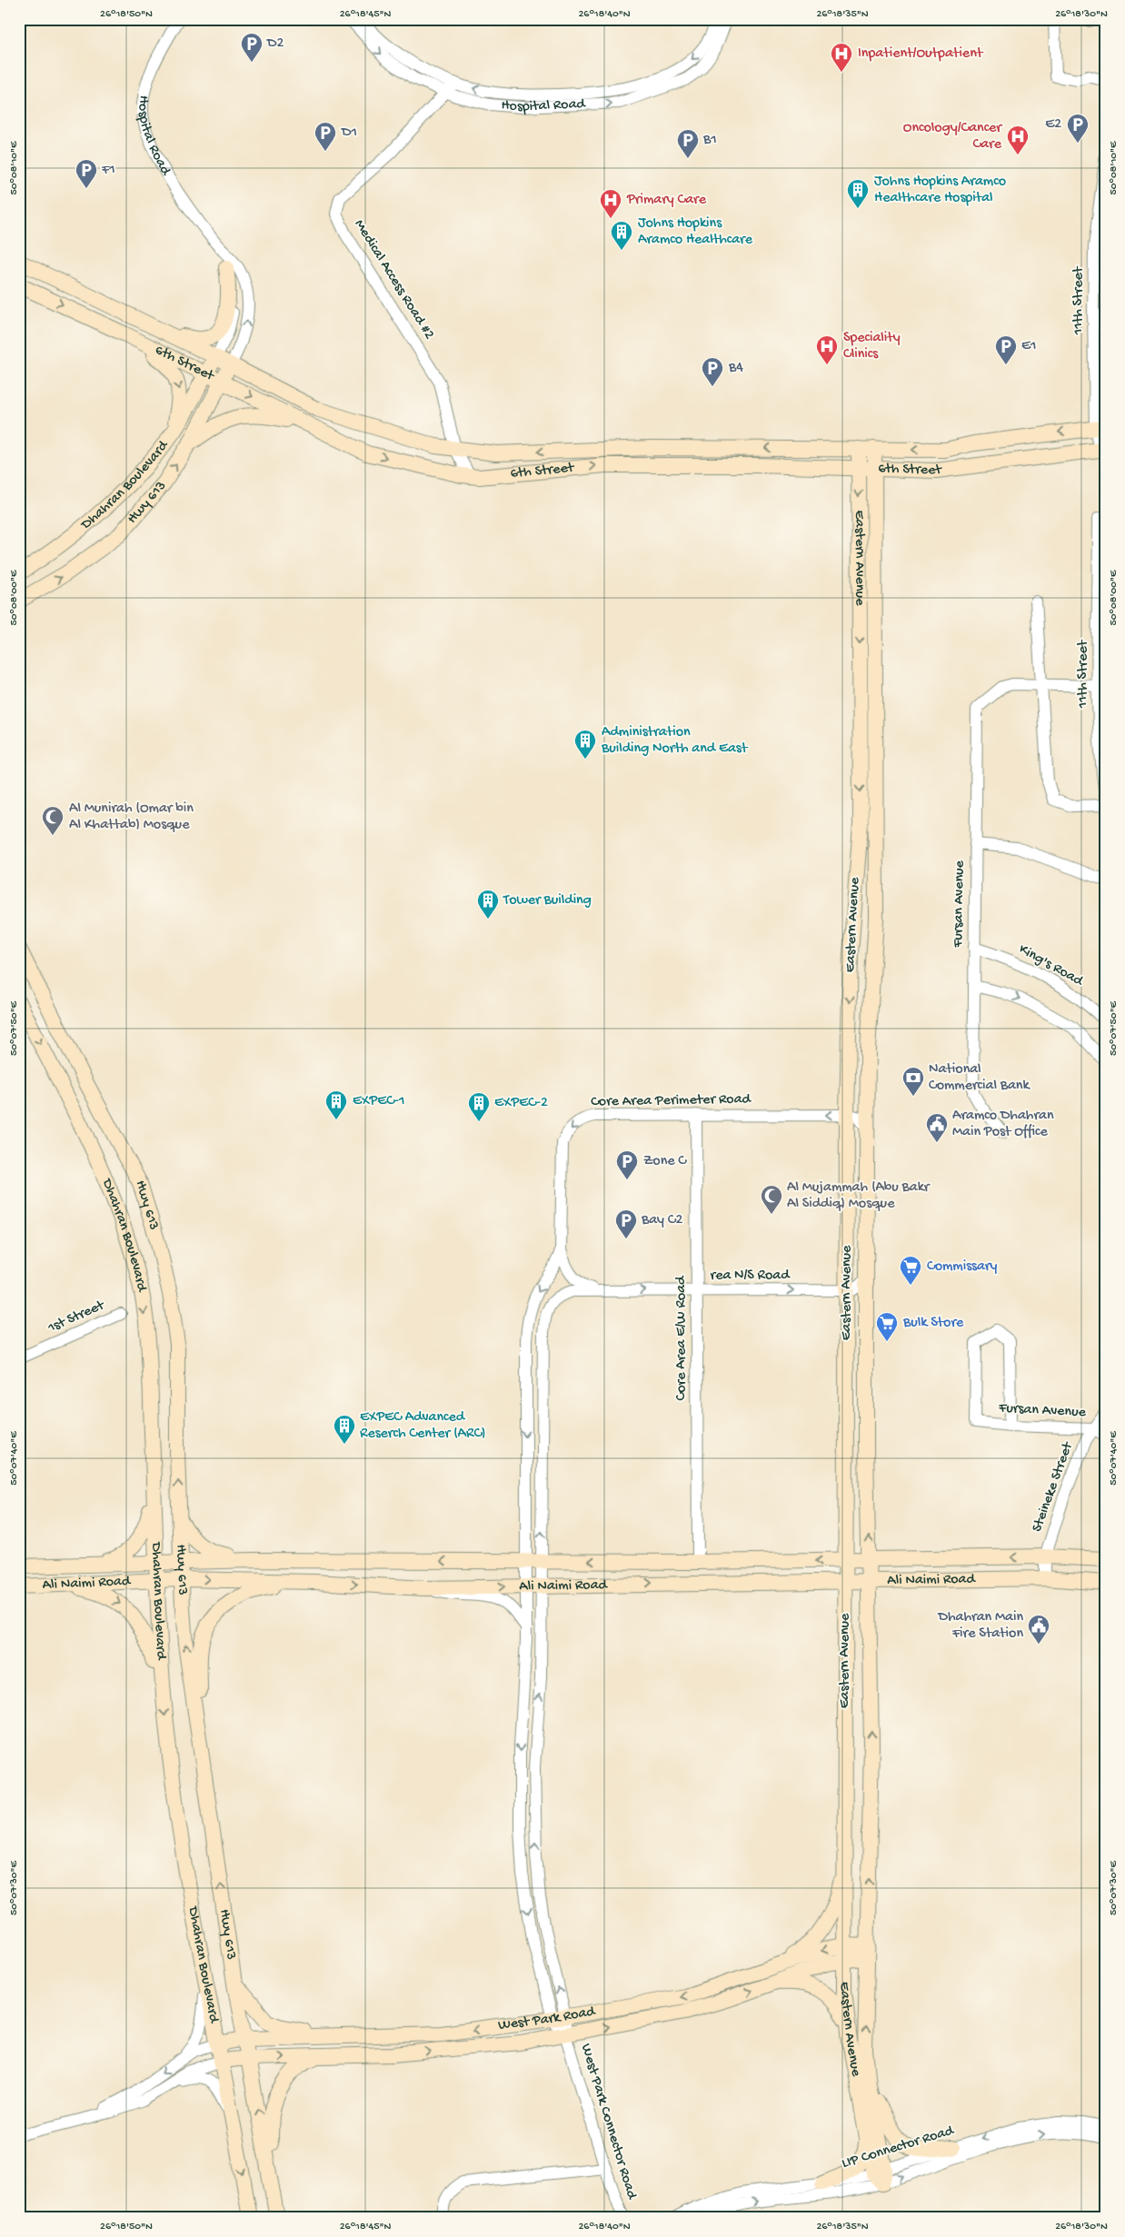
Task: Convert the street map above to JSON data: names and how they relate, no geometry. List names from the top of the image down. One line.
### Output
{"streets":{"main road":["Hospital Road","6th Street","Dhahran Boulevard","Hwy 613","Eastern Avenue","Ali Naimi Road","West Park Road"],"street":["Medical Access Road #2","11th Street","Fursan Avenue","King's Road","Core Area Perimeter Road","rea N/S Road","1st Street","Core Area E/W Road","Steineke Street","West Park Connector Road","LIP Connector Road"]},"crossings":[["Hospital Road","Medical Access Road #2"],["Hospital Road","6th Street"],["Hospital Road","Dhahran Boulevard"],["Hospital Road","Hwy 613"],["Medical Access Road #2","6th Street"],["11th Street","6th Street"],["6th Street","Dhahran Boulevard"],["6th Street","Hwy 613"],["6th Street","Eastern Avenue"],["Dhahran Boulevard","Ali Naimi Road"],["Dhahran Boulevard","West Park Road"],["Hwy 613","Ali Naimi Road"],["Hwy 613","West Park Road"],["Eastern Avenue","Core Area Perimeter Road"],["Eastern Avenue","rea N/S Road"],["Eastern Avenue","Ali Naimi Road"],["Eastern Avenue","West Park Road"],["Eastern Avenue","LIP Connector Road"],["Fursan Avenue","King's Road"],["Fursan Avenue","Steineke Street"],["Core Area Perimeter Road","Core Area E/W Road"],["rea N/S Road","Core Area E/W Road"],["rea N/S Road","Ali Naimi Road"],["rea N/S Road","West Park Road"],["Core Area E/W Road","Ali Naimi Road"],["Steineke Street","Ali Naimi Road"],["West Park Road","West Park Connector Road"]],"one_way":["Dhahran Boulevard","Hwy 613"],"places":{"parking":["D2","E2","D1","B1","F1","E1","B4","Zone C","Bay C2"],"hospital":["Inpatient/Outpatient","Oncology/Cancer Care","Primary Care","Speciality Clinics"],"building":["Johns Hopkins Aramco Healthcare Hospital","Johns Hopkins Aramco Healthcare","Administration Building North and East","Tower Building","EXPEC-1","EXPEC-2","EXPEC Advanced Reserch Center (ARC)"],"mosque":["Al Munirah (Omar bin Al Khattab) Mosque","Al Mujammah (Abu Bakr Al Siddiq) Mosque"],"bank":["National Commercial Bank"],"public building":["Aramco Dhahran Main Post Office","Dhahran Main Fire Station"],"supermarket":["Commissary","Bulk Store"]},"coordinates":["26°18'50\"N","26°18'45\"N","26°18'40\"N","26°18'35\"N","26°18'30\"N","50°08'10\"E","50°08'00\"E","50°07'50\"E","50°07'40\"E","50°07'30\"E"]}
